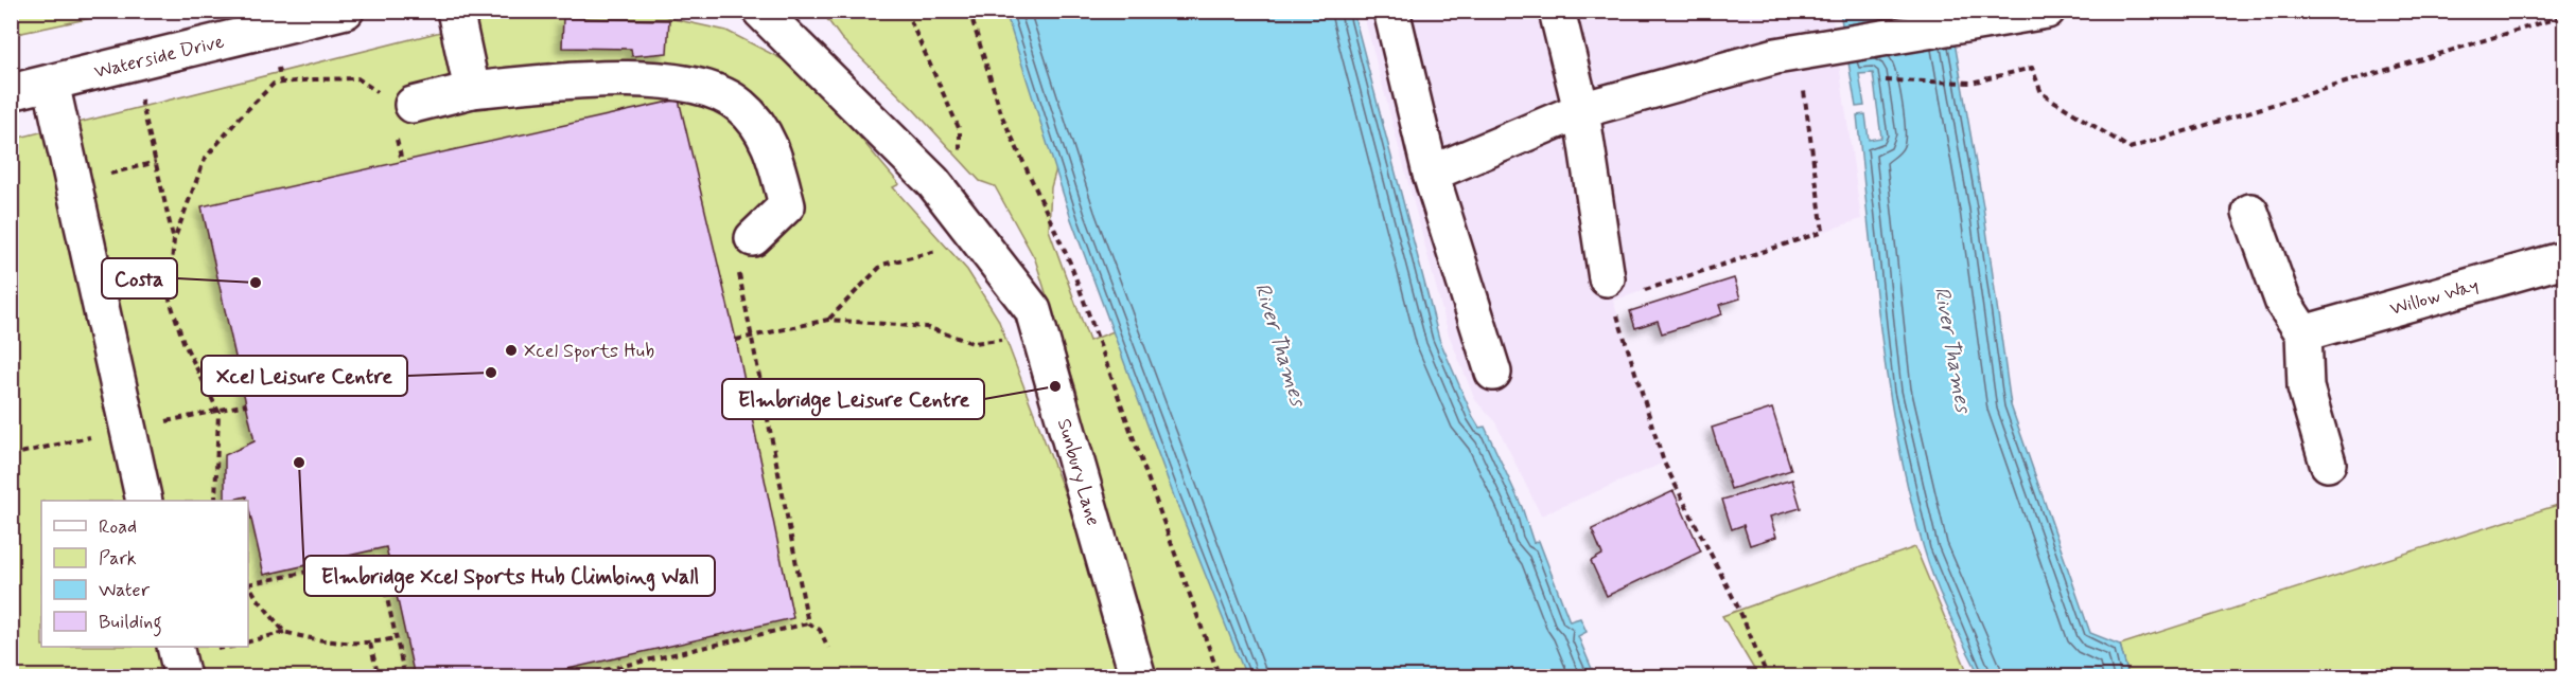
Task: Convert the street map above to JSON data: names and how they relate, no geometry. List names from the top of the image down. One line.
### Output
{"streets":{"street":["Waterside Drive","Willow Way","Sunbury Lane"]},"water":["River Thames"],"places":["Costa","Xcel Sports Hub","Xcel Leisure Centre","Elmbridge Leisure Centre","Elmbridge Xcel Sports Hub Climbing Wall"],"legend":["Road","Park","Water","Building"]}
